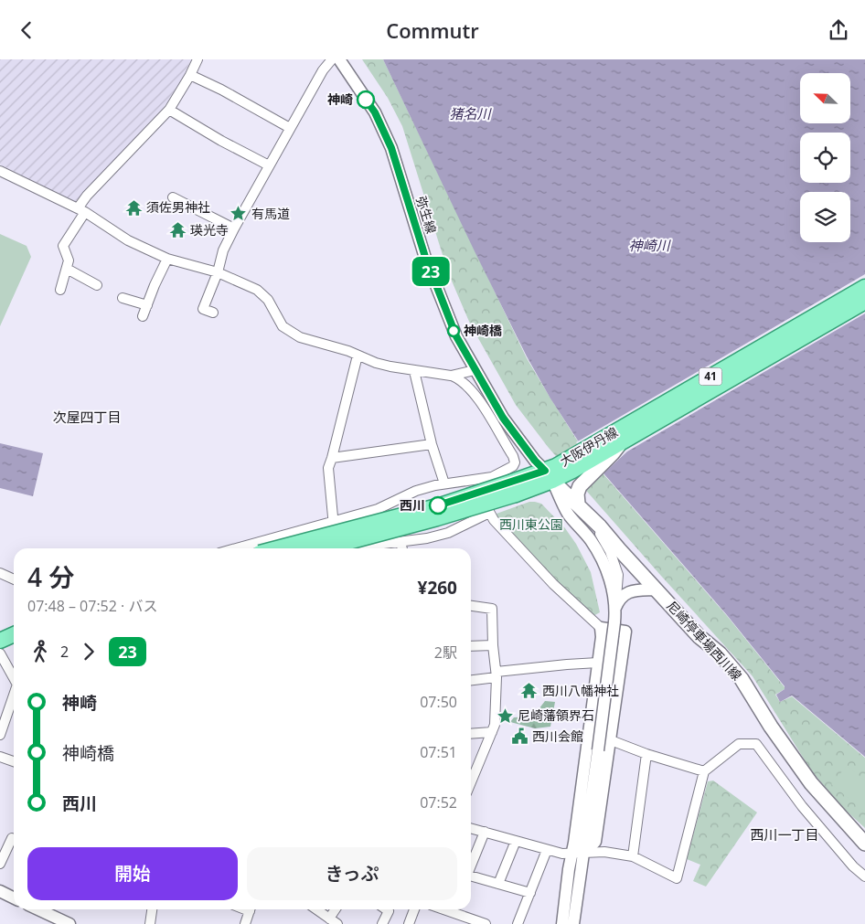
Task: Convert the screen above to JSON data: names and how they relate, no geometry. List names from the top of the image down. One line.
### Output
{"streets":{"main road":["41","大阪伊丹線","尼崎停車場西川線"],"street":["弥生線"]},"crossings":[["弥生線","大阪伊丹線"],["弥生線","尼崎停車場西川線"],["大阪伊丹線","尼崎停車場西川線"]],"districts":["次屋四丁目","西川一丁目"],"water":["猪名川","神崎川"],"parks":["西川東公園"],"places":{"other":["神崎","神崎橋","西川"],"temple":["須佐男神社","瑛光寺","西川八幡神社"],"place":["有馬道","尼崎藩領界石"],"public building":["西川会館"]},"lines":["bus line 23"],"north":"top left","page":{"header":"Commutr","on_map":"23","heading":["4 分","07:48 – 07:52 · バス","¥260"],"legs":["2","23","2駅"],"list":[{"name":"神崎","value":"07:50"},{"name":"神崎橋","value":"07:51"},{"name":"西川","value":"07:52"}],"buttons":["開始","きっぷ"]}}
